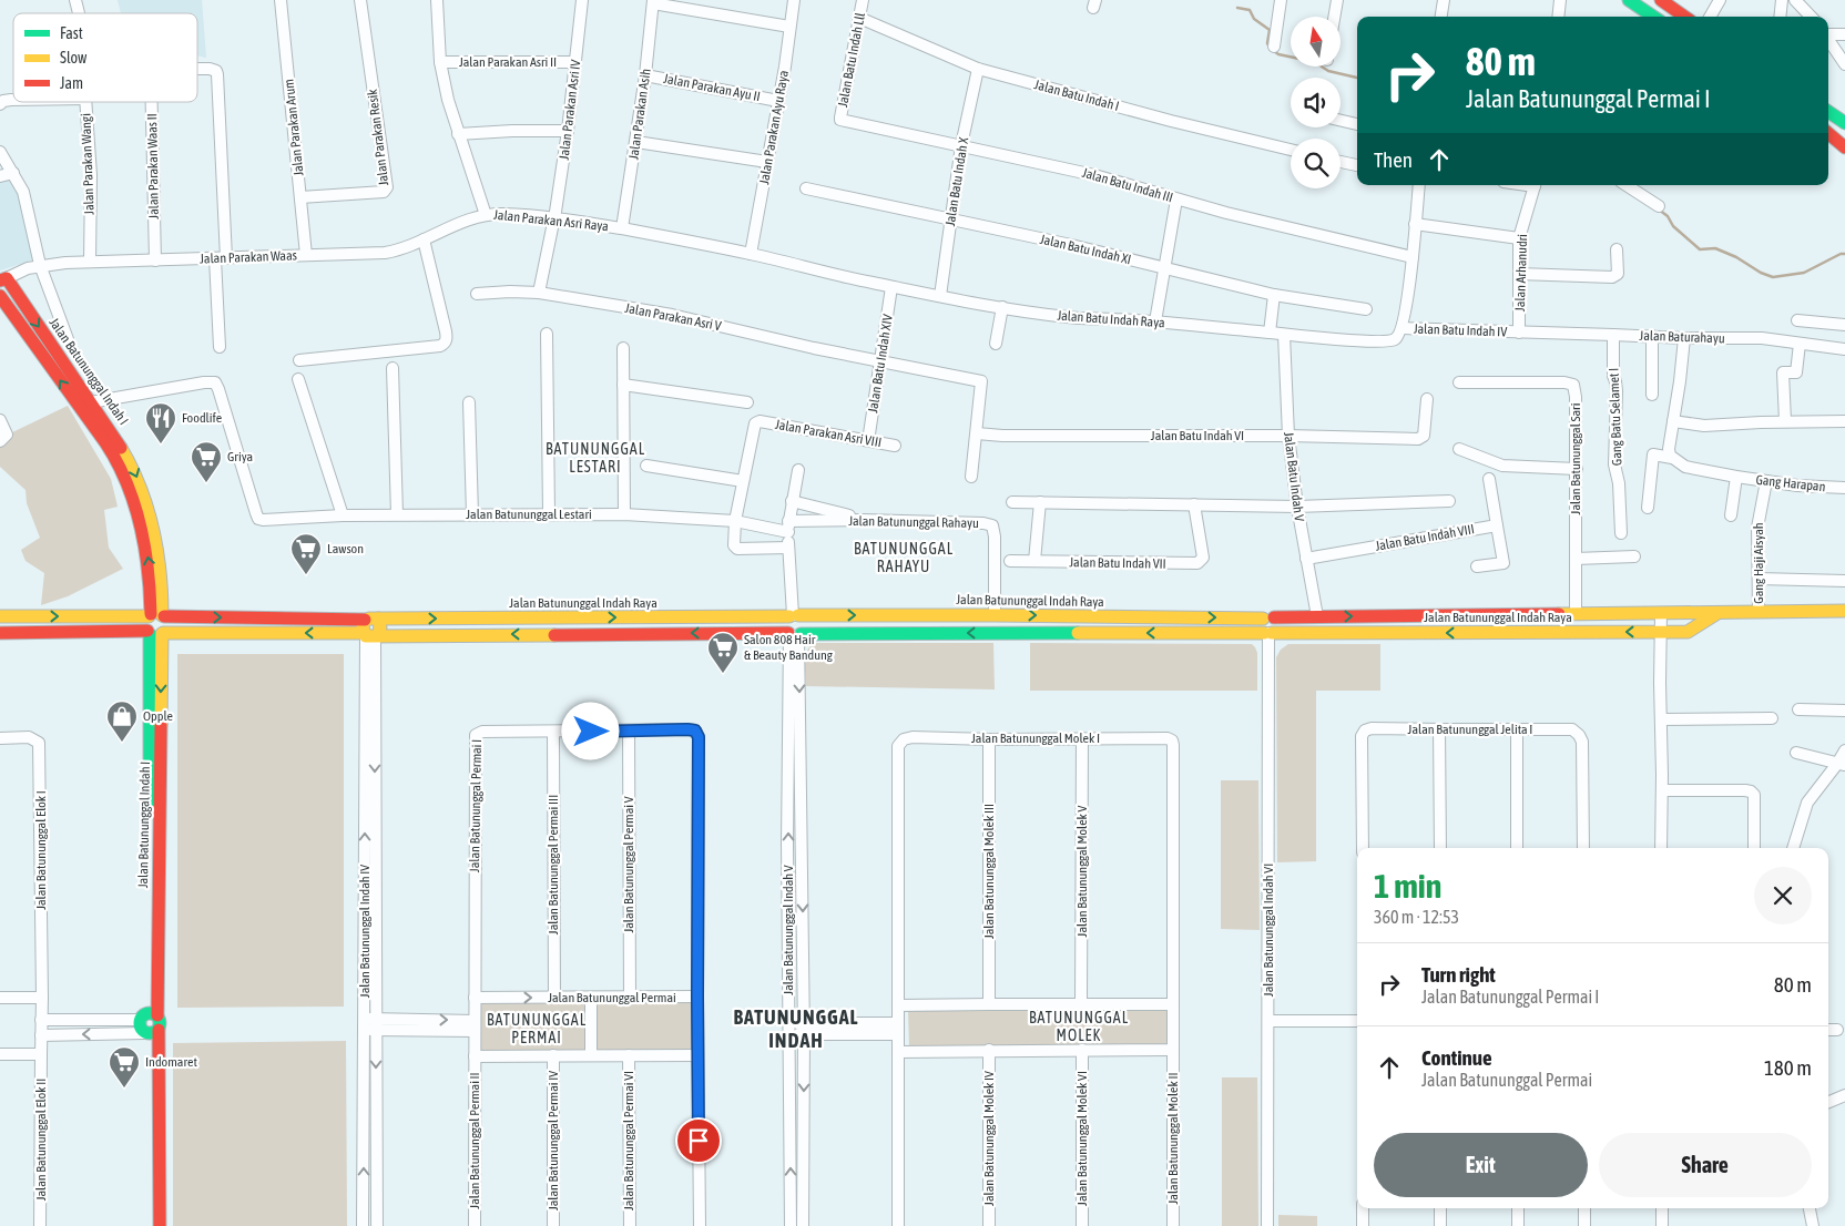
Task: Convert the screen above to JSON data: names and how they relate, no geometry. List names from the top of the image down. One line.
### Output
{"streets":{"street":["Jalan Batu Indah Lll","Jalan Parakan Asri II","Jalan Parakan Ayu II","Jalan Batu Indah I","Jalan Parakan Asri IV","Jalan Parakan Asih","Jalan Parakan Arum","Jalan Parakan Ayu Raya","Jalan Parakan Resik","Jalan Parakan Wangi","Jalan Parakan Waas II","Jalan Batu Indah X","Jalan Batu Indah III","Jalan Parakan Asri Raya","Jalan Batu Indah XI","Jalan Parakan Waas","Jalan Arhanudri","Jalan Parakan Asri V","Jalan Batu Indah Raya","Jalan Batu Indah IV","Jalan Baturahayu","Jalan Batu Indah XIV","Jalan Batununggal Indah I","Gang Batu Selamet I","Jalan Parakan Asri VIII","Jalan Batu Indah VI","Jalan Batununggal Sari","Jalan Batu Indah V","Gang Harapan","Jalan Batununggal Lestari","Jalan Batununggal Rahayu","Jalan Batu Indah VIII","Jalan Batu Indah VII","Gang Haji Aisyah","Jalan Batununggal Indah Raya","Jalan Batununggal Jelita I","Jalan Batununggal Molek I","Jalan Batununggal Permai I","Jalan Batununggal Elok I","Jalan Batununggal Permai III","Jalan Batununggal Permai V","Jalan Batununggal Molek III","Jalan Batununggal Molek V","Jalan Batununggal Indah V","Jalan Batununggal Indah VI","Jalan Batununggal Indah IV","Jalan Batununggal Permai","Jalan Batununggal Molek IV","Jalan Batununggal Molek VI","Jalan Batununggal Molek II","Jalan Batununggal Elok II","Jalan Batununggal Permai II","Jalan Batununggal Permai IV","Jalan Batununggal Permai VI"]},"crossings":[["Jalan Batu Indah Lll","Jalan Batu Indah I"],["Jalan Batu Indah Lll","Jalan Batu Indah III"],["Jalan Parakan Asri II","Jalan Parakan Asri IV"],["Jalan Parakan Asri II","Jalan Parakan Asri Raya"],["Jalan Parakan Ayu II","Jalan Parakan Asih"],["Jalan Parakan Ayu II","Jalan Parakan Ayu Raya"],["Jalan Batu Indah I","Jalan Batu Indah X"],["Jalan Parakan Asri IV","Jalan Parakan Asri Raya"],["Jalan Parakan Asih","Jalan Parakan Asri Raya"],["Jalan Parakan Arum","Jalan Parakan Resik"],["Jalan Parakan Arum","Jalan Parakan Waas"],["Jalan Parakan Ayu Raya","Jalan Parakan Asri Raya"],["Jalan Parakan Wangi","Jalan Parakan Waas"],["Jalan Parakan Waas II","Jalan Parakan Waas"],["Jalan Batu Indah X","Jalan Batu Indah III"],["Jalan Batu Indah X","Jalan Batu Indah XI"],["Jalan Batu Indah X","Jalan Batu Indah Raya"],["Jalan Parakan Asri Raya","Jalan Parakan Waas"],["Jalan Parakan Asri Raya","Jalan Batu Indah Raya"],["Jalan Parakan Waas","Jalan Batununggal Indah I"],["Jalan Arhanudri","Jalan Batu Indah IV"],["Jalan Arhanudri","Jalan Baturahayu"],["Jalan Parakan Asri V","Jalan Batu Indah XIV"],["Jalan Batu Indah Raya","Jalan Batu Indah IV"],["Jalan Batu Indah Raya","Jalan Batu Indah XIV"],["Jalan Batu Indah Raya","Jalan Batu Indah V"],["Jalan Batu Indah IV","Jalan Baturahayu"],["Jalan Baturahayu","Gang Batu Selamet I"],["Jalan Batu Indah XIV","Jalan Parakan Asri VIII"],["Jalan Batununggal Indah I","Jalan Batununggal Lestari"],["Jalan Batununggal Indah I","Jalan Batununggal Indah Raya"],["Jalan Batu Indah VI","Jalan Batu Indah V"],["Jalan Batununggal Sari","Jalan Batununggal Indah Raya"],["Jalan Batu Indah V","Jalan Batu Indah VIII"],["Jalan Batu Indah V","Jalan Batununggal Indah Raya"],["Gang Harapan","Gang Haji Aisyah"],["Jalan Batununggal Lestari","Jalan Batununggal Rahayu"],["Jalan Batununggal Rahayu","Jalan Batununggal Indah Raya"],["Gang Haji Aisyah","Jalan Batununggal Indah Raya"],["Jalan Batununggal Indah Raya","Jalan Batununggal Indah V"],["Jalan Batununggal Indah Raya","Jalan Batununggal Indah VI"],["Jalan Batununggal Indah Raya","Jalan Batununggal Indah IV"],["Jalan Batununggal Molek I","Jalan Batununggal Molek III"],["Jalan Batununggal Molek I","Jalan Batununggal Molek V"],["Jalan Batununggal Molek I","Jalan Batununggal Molek II"],["Jalan Batununggal Permai I","Jalan Batununggal Permai III"],["Jalan Batununggal Permai I","Jalan Batununggal Permai V"],["Jalan Batununggal Permai I","Jalan Batununggal Permai"],["Jalan Batununggal Elok I","Jalan Batununggal Elok II"],["Jalan Batununggal Permai III","Jalan Batununggal Permai"],["Jalan Batununggal Permai V","Jalan Batununggal Permai"]],"districts":["BATUNUNGGAL LESTARI","BATUNUNGGAL RAHAYU","BATUNUNGGAL INDAH","BATUNUNGGAL MOLEK","BATUNUNGGAL PERMAI"],"places":{"restaurant":["Foodlife"],"supermarket":["Griya","Lawson","Salon 808 Hair & Beauty Bandung","Indomaret"],"shop":["Opple"]},"legend":["Fast","Slow","Jam"],"north":"top","page":{"turn":["80 m","Jalan Batununggal Permai I"],"then":"Then","heading":["1 min","360 m · 12:53"],"list":[{"name":"Turn right","note":"Jalan Batununggal Permai I","value":"80 m"},{"name":"Continue","note":"Jalan Batununggal Permai","value":"180 m"}],"buttons":["Exit","Share"]}}
